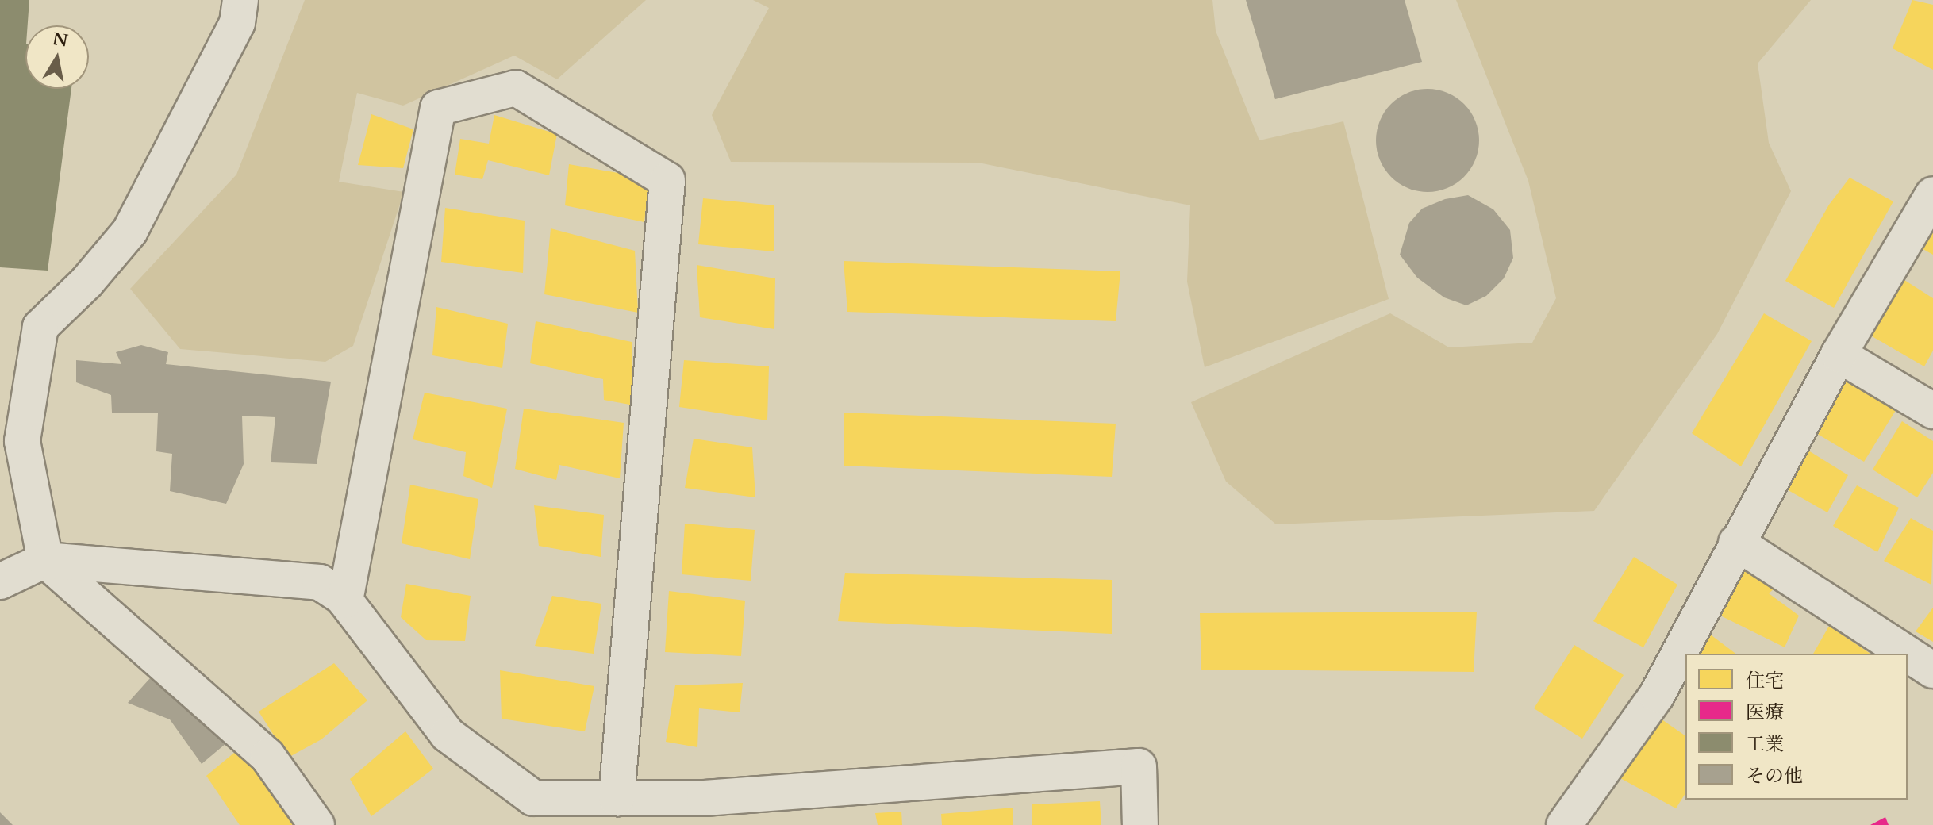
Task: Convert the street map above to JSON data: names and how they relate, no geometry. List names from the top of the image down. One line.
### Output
{"legend":["住宅","医療","工業","その他"],"north":"top"}
